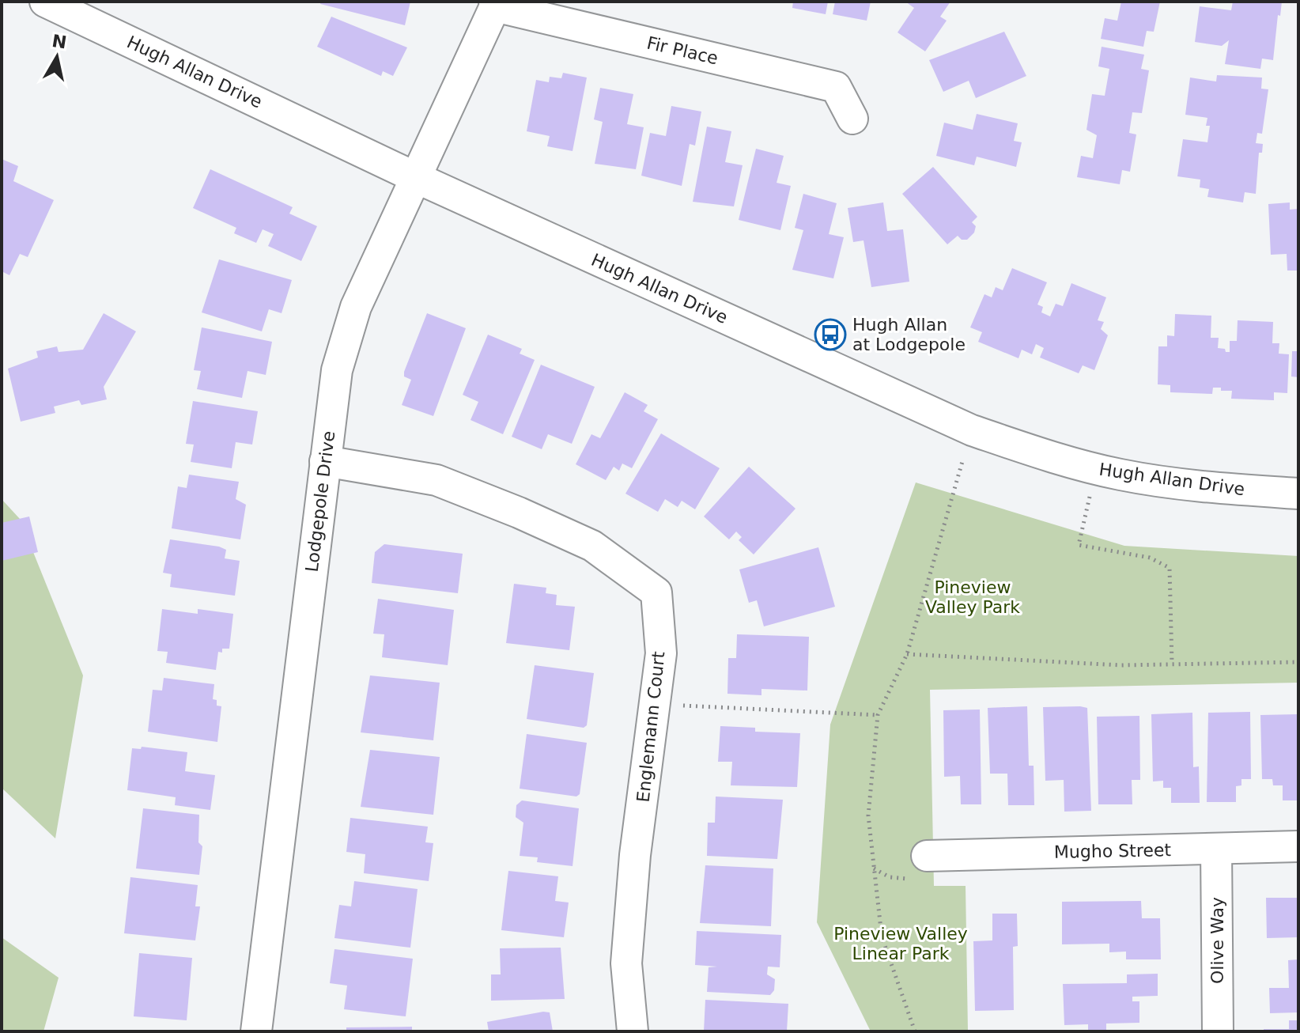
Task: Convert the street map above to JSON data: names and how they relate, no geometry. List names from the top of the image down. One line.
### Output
{"streets":{"street":["Fir Place","Hugh Allan Drive","Lodgepole Drive","Englemann Court","Mugho Street","Olive Way"]},"crossings":[["Fir Place","Lodgepole Drive"],["Hugh Allan Drive","Lodgepole Drive"],["Lodgepole Drive","Englemann Court"],["Mugho Street","Olive Way"]],"parks":["Pineview Valley Park","Pineview Valley Linear Park"],"places":{"bus stop":["Hugh Allan at Lodgepole"]},"north":"top"}
